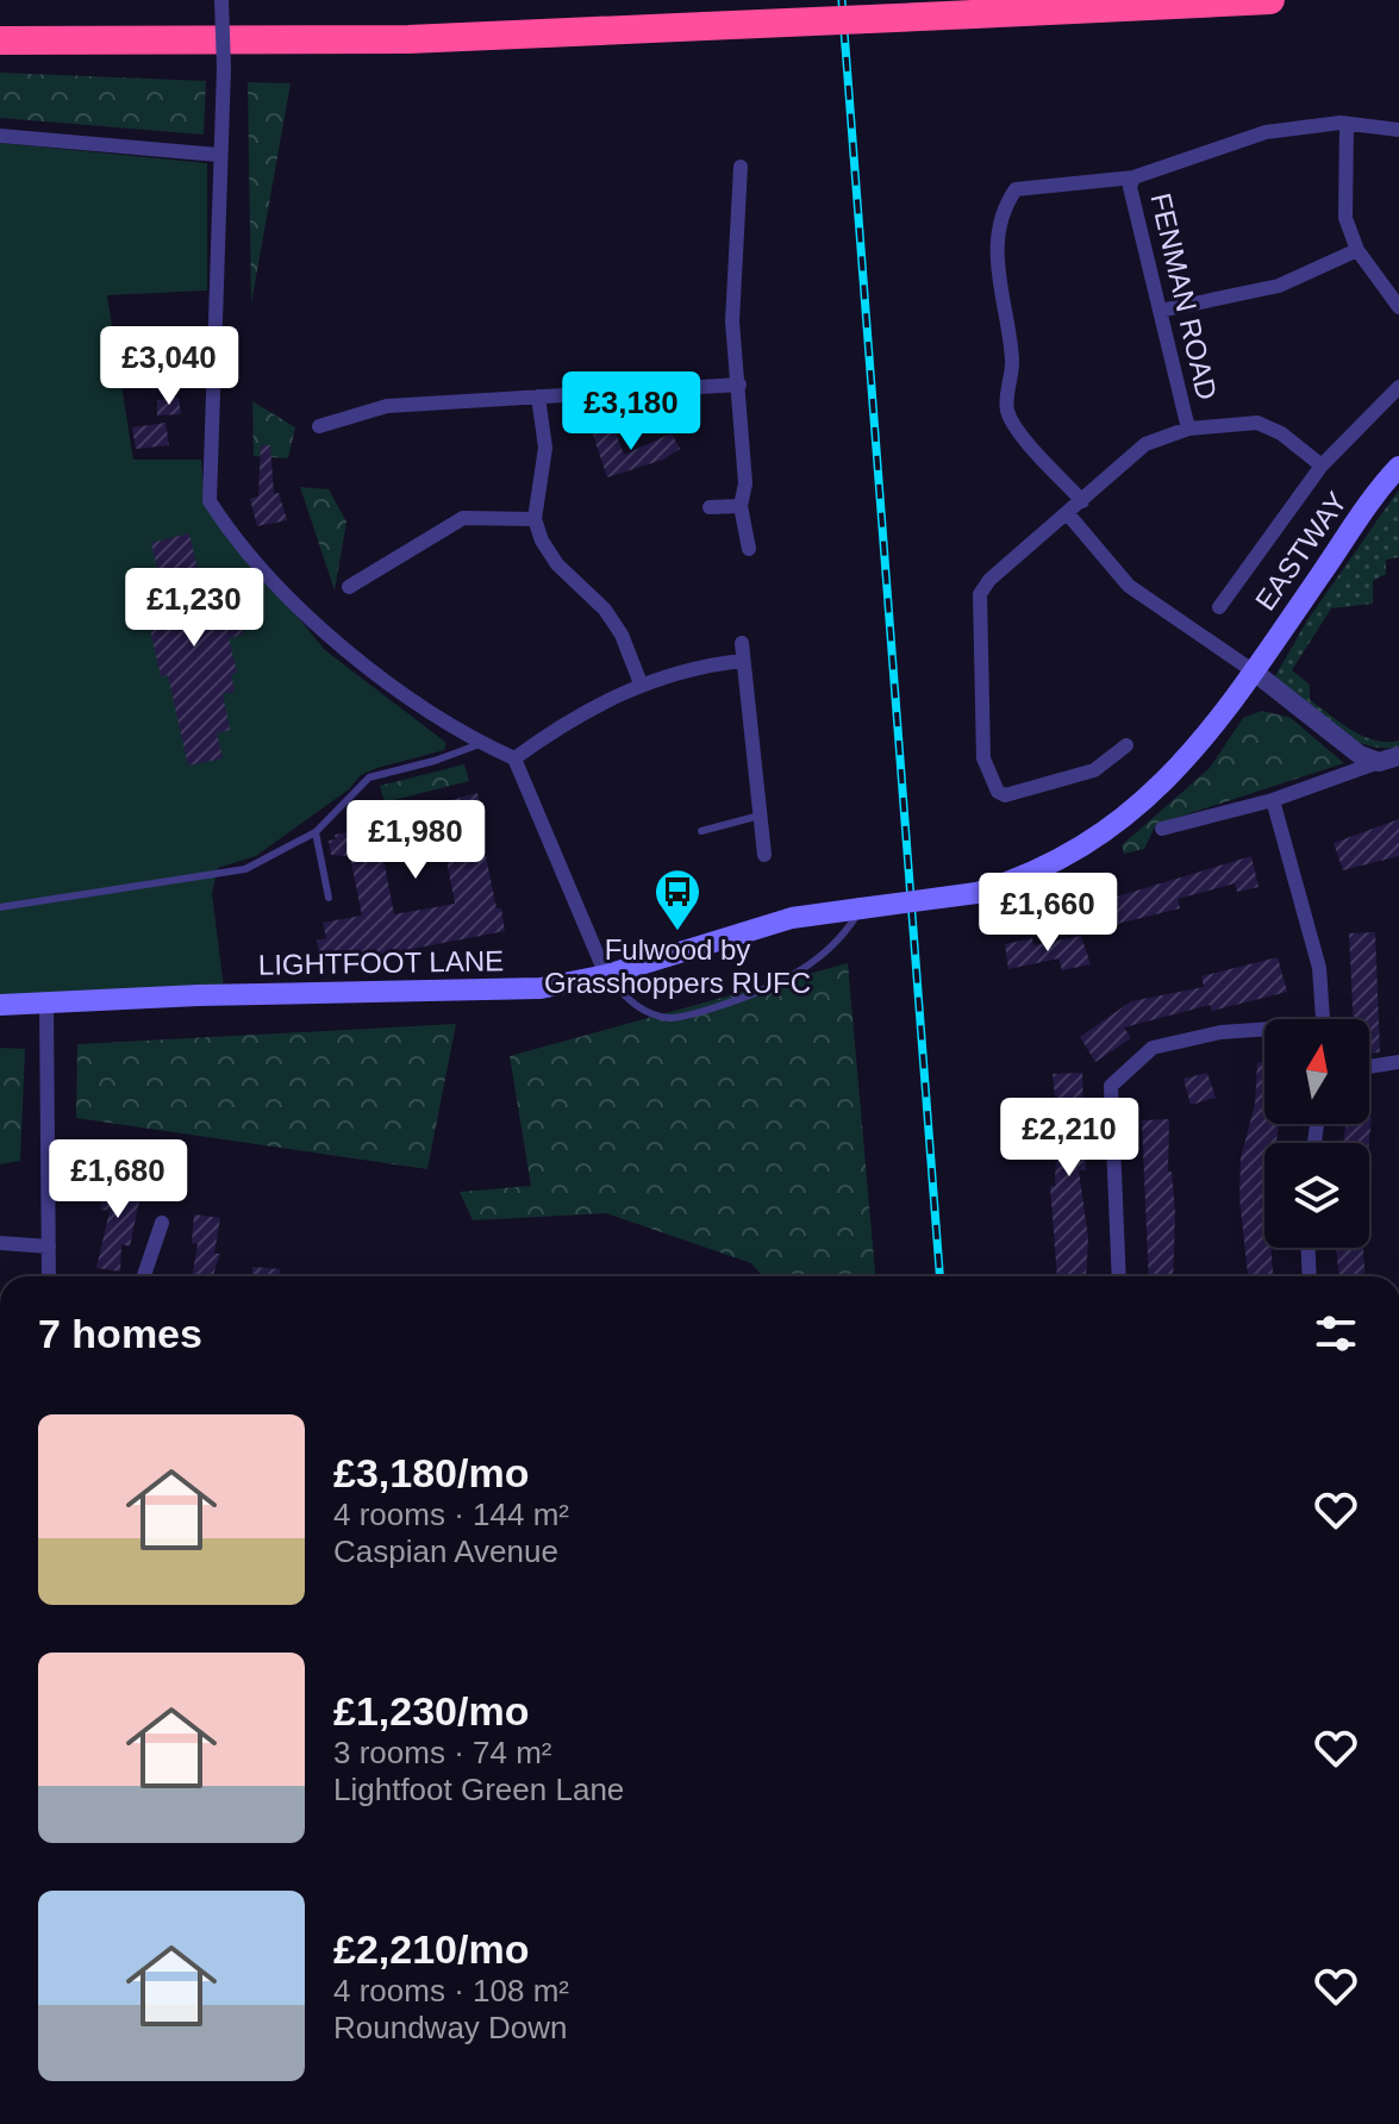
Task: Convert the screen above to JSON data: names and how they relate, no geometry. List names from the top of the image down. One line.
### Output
{"streets":{"main road":["EASTWAY","LIGHTFOOT LANE"],"street":["FENMAN ROAD"]},"crossings":[["EASTWAY","LIGHTFOOT LANE"]],"places":{"bus stop":["Fulwood by Grasshoppers RUFC"]},"north":"top","page":{"price":["£3,040","£3,180","£1,230","£1,980","£1,660","£2,210","£1,680"],"heading":"7 homes","list":[{"name":"£3,180/mo","note":"4 rooms · 144 m² · Caspian Avenue"},{"name":"£1,230/mo","note":"3 rooms · 74 m² · Lightfoot Green Lane"},{"name":"£2,210/mo","note":"4 rooms · 108 m² · Roundway Down"}]}}
